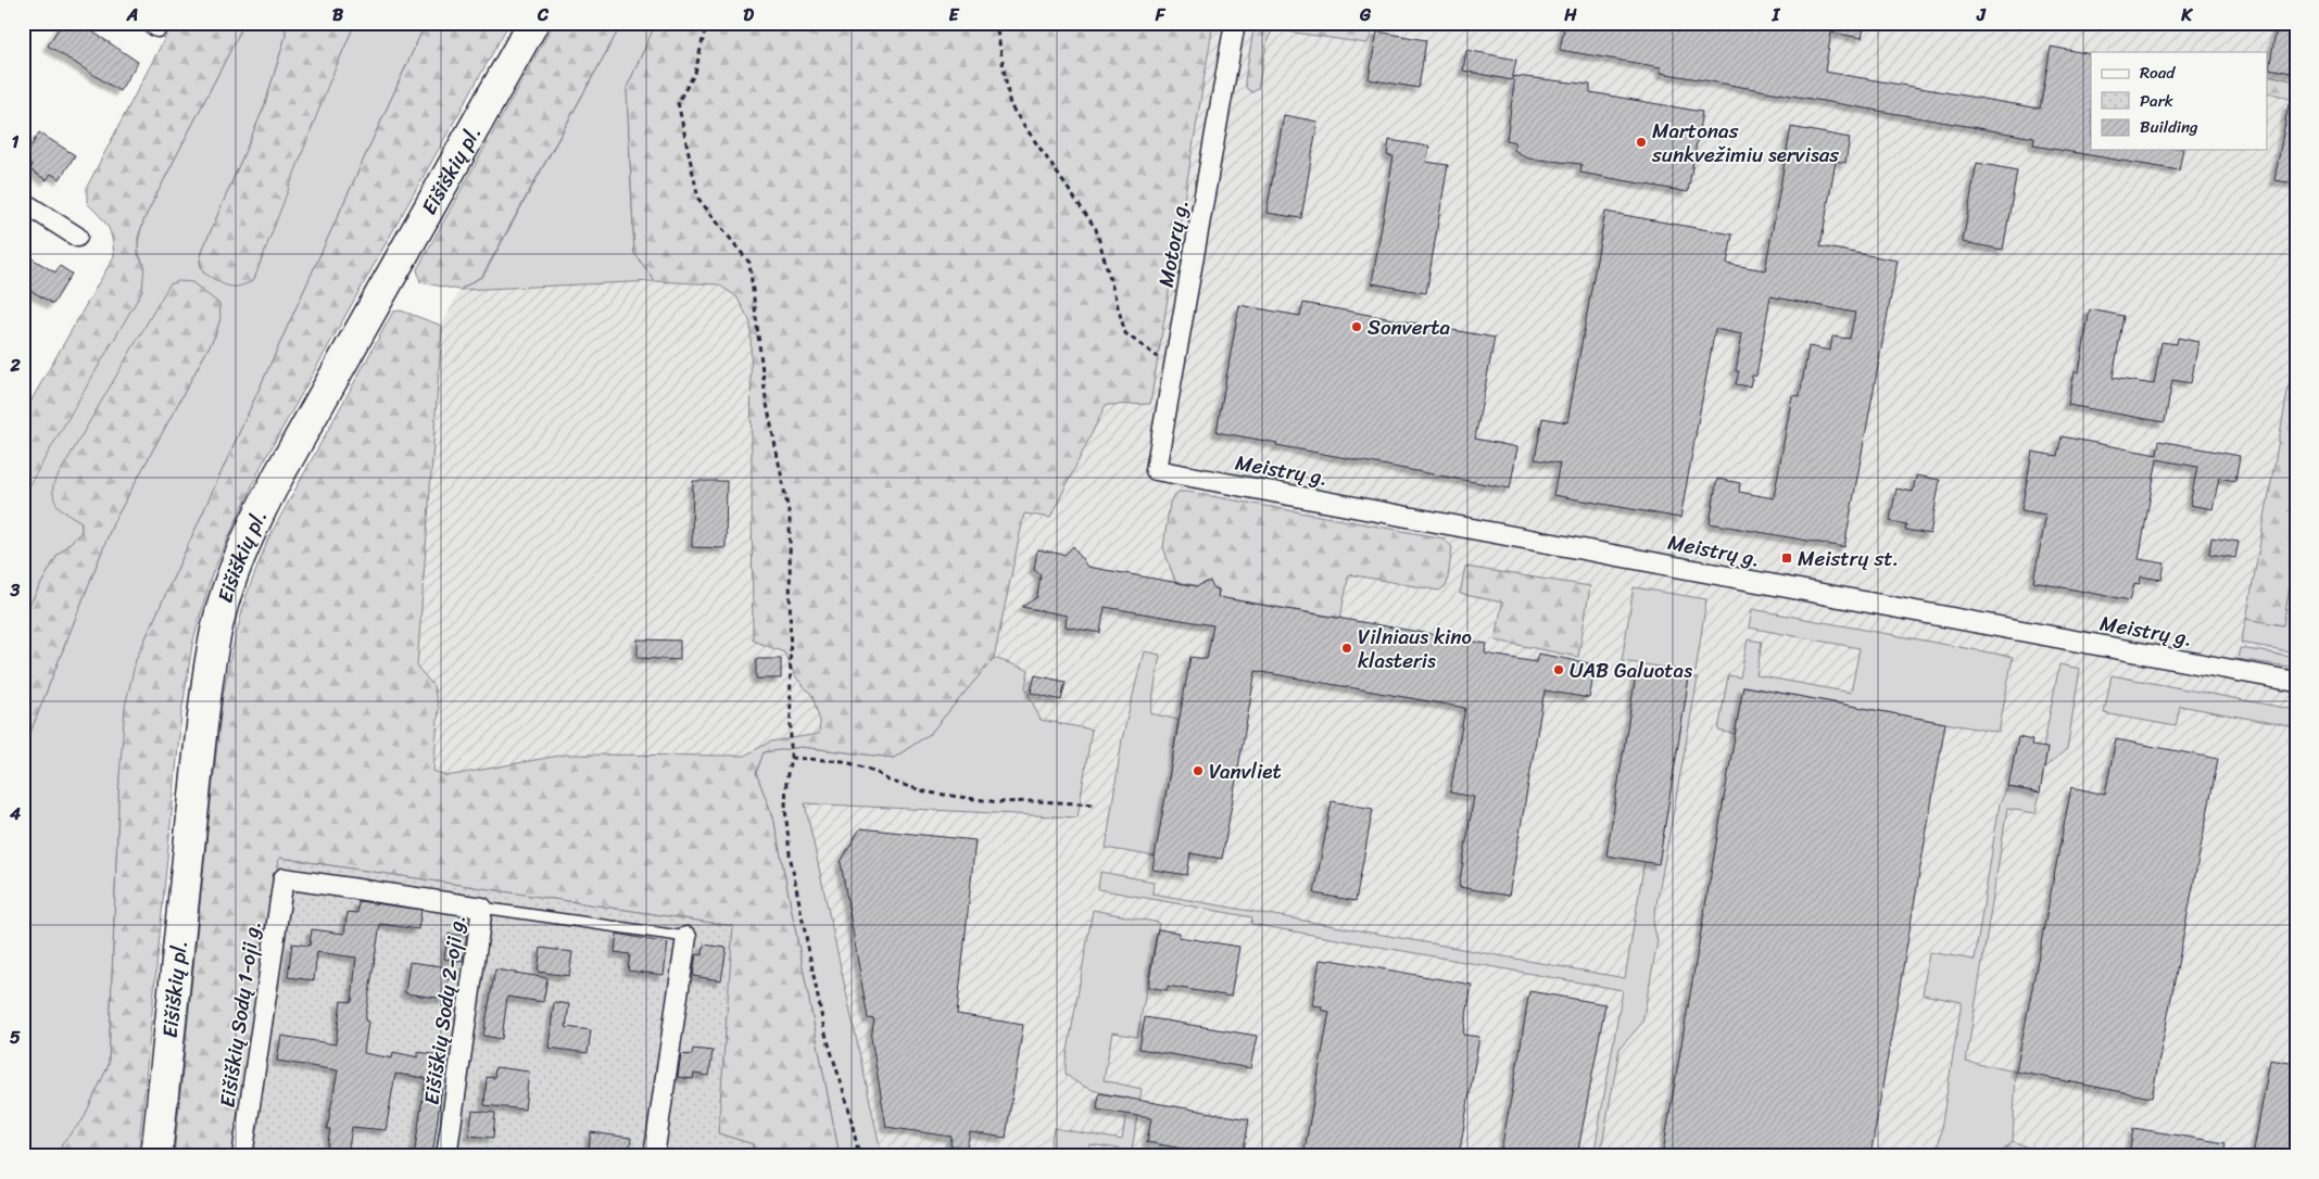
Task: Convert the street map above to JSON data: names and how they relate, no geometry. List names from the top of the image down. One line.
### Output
{"streets":{"main road":["Eišiškių pl."],"street":["Motorų g.","Meistrų g.","Eišiškių Sodų 2-oji g.","Eišiškių Sodų 1-oji g."]},"crossings":[["Motorų g.","Meistrų g."],["Eišiškių Sodų 2-oji g.","Eišiškių Sodų 1-oji g."]],"places":{"other":["Martonas sunkvežimiu servisas","Sonverta","Vilniaus kino klasteris","UAB Galuotas","Vanvliet"],"transit":["Meistrų st."]},"legend":["Road","Park","Building"],"grid":{"columns":["A","B","C","D","E","F","G","H","I","J","K"],"rows":["1","2","3","4","5"]}}
